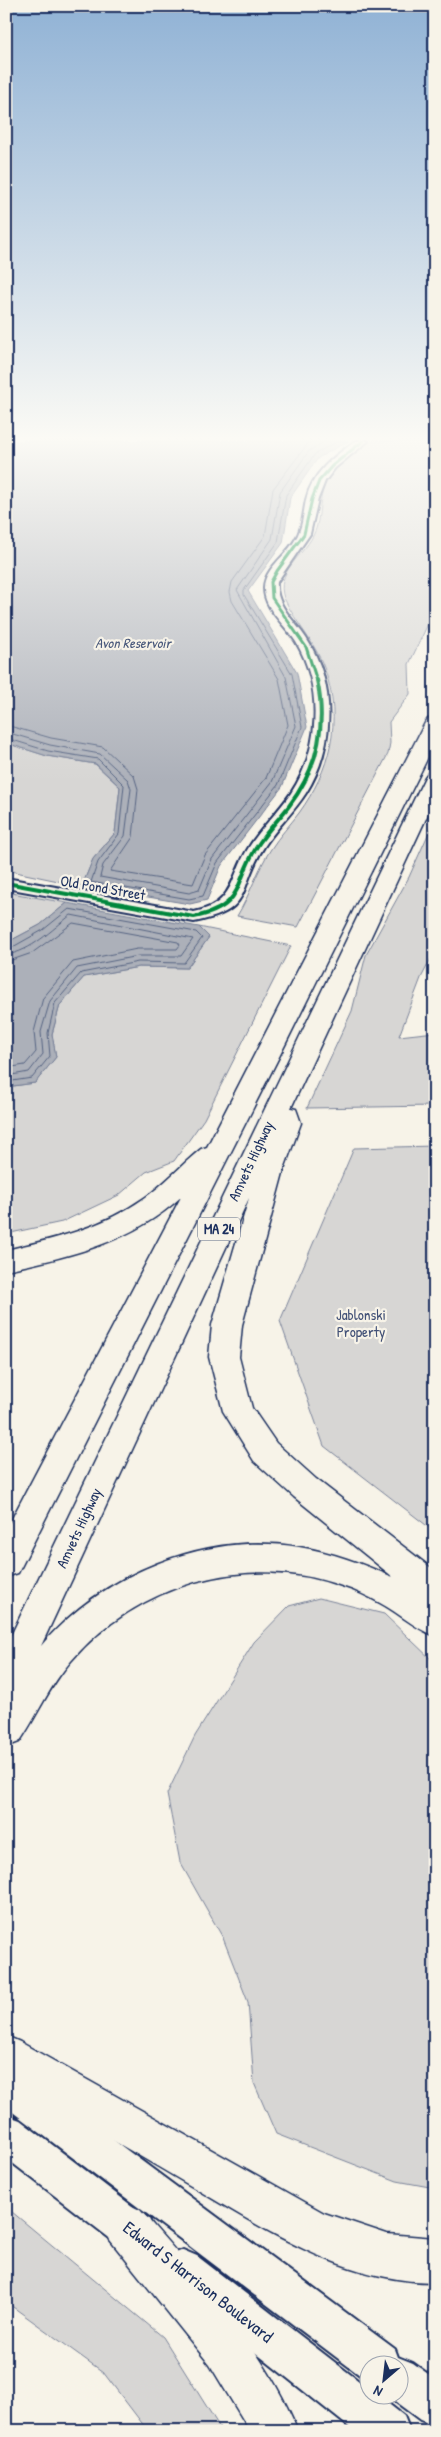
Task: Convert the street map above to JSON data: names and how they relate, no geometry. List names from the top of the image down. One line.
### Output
{"streets":{"highway":["Amvets Highway","MA 24"],"main road":["Edward S Harrison Boulevard"],"street":["Old Pond Street"]},"water":["Avon Reservoir"],"parks":["Jablonski Property"],"north":"bottom left"}
